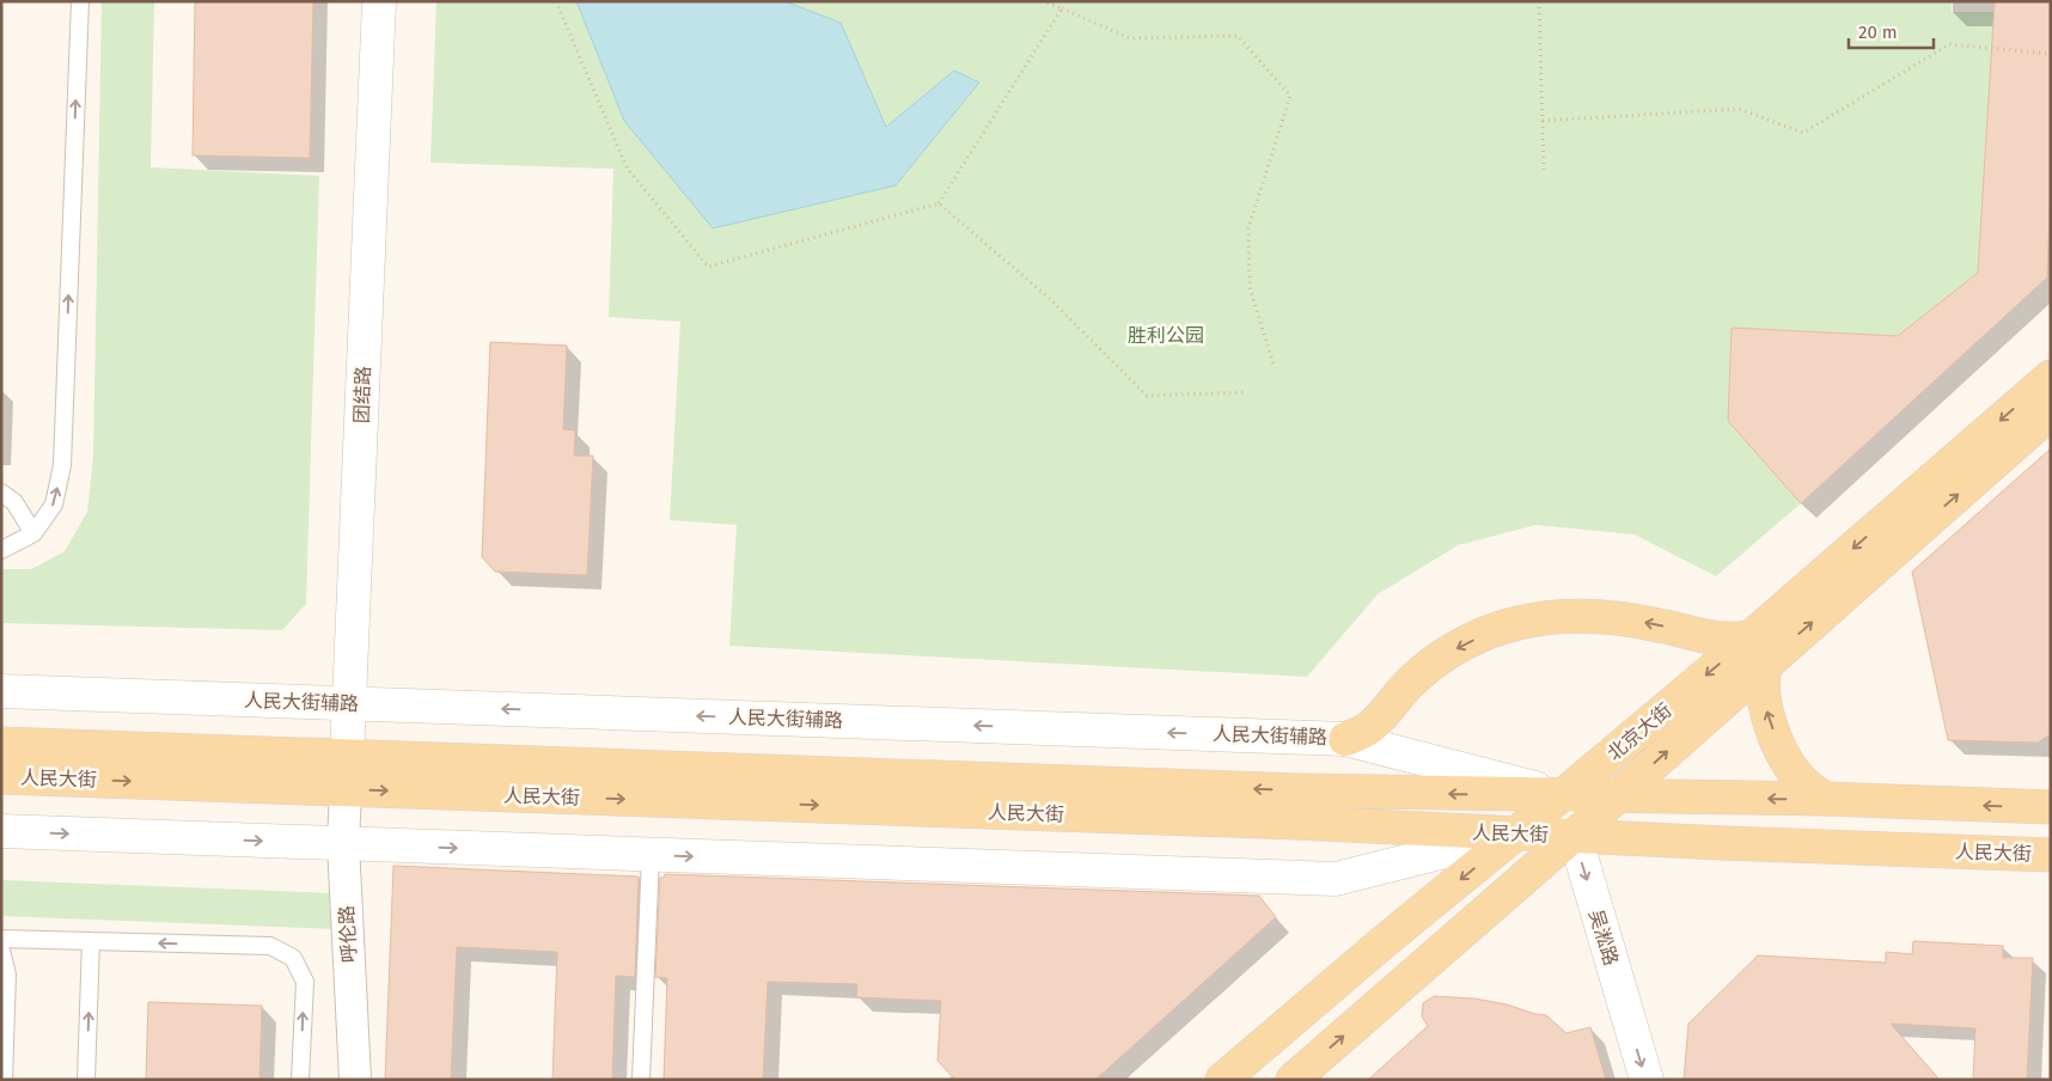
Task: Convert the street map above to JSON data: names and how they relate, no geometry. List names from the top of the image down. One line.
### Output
{"streets":{"main road":["团结路","人民大街辅路","北京大街","人民大街","吴淞路"],"street":["呼伦路"]},"crossings":[["团结路","人民大街辅路"],["团结路","人民大街"],["团结路","呼伦路"],["人民大街辅路","北京大街"],["人民大街辅路","人民大街"],["人民大街辅路","吴淞路"],["北京大街","人民大街"],["北京大街","吴淞路"],["人民大街","呼伦路"],["人民大街","吴淞路"]],"one_way":["吴淞路"],"parks":["胜利公园"],"scale_bar":"20 m"}
